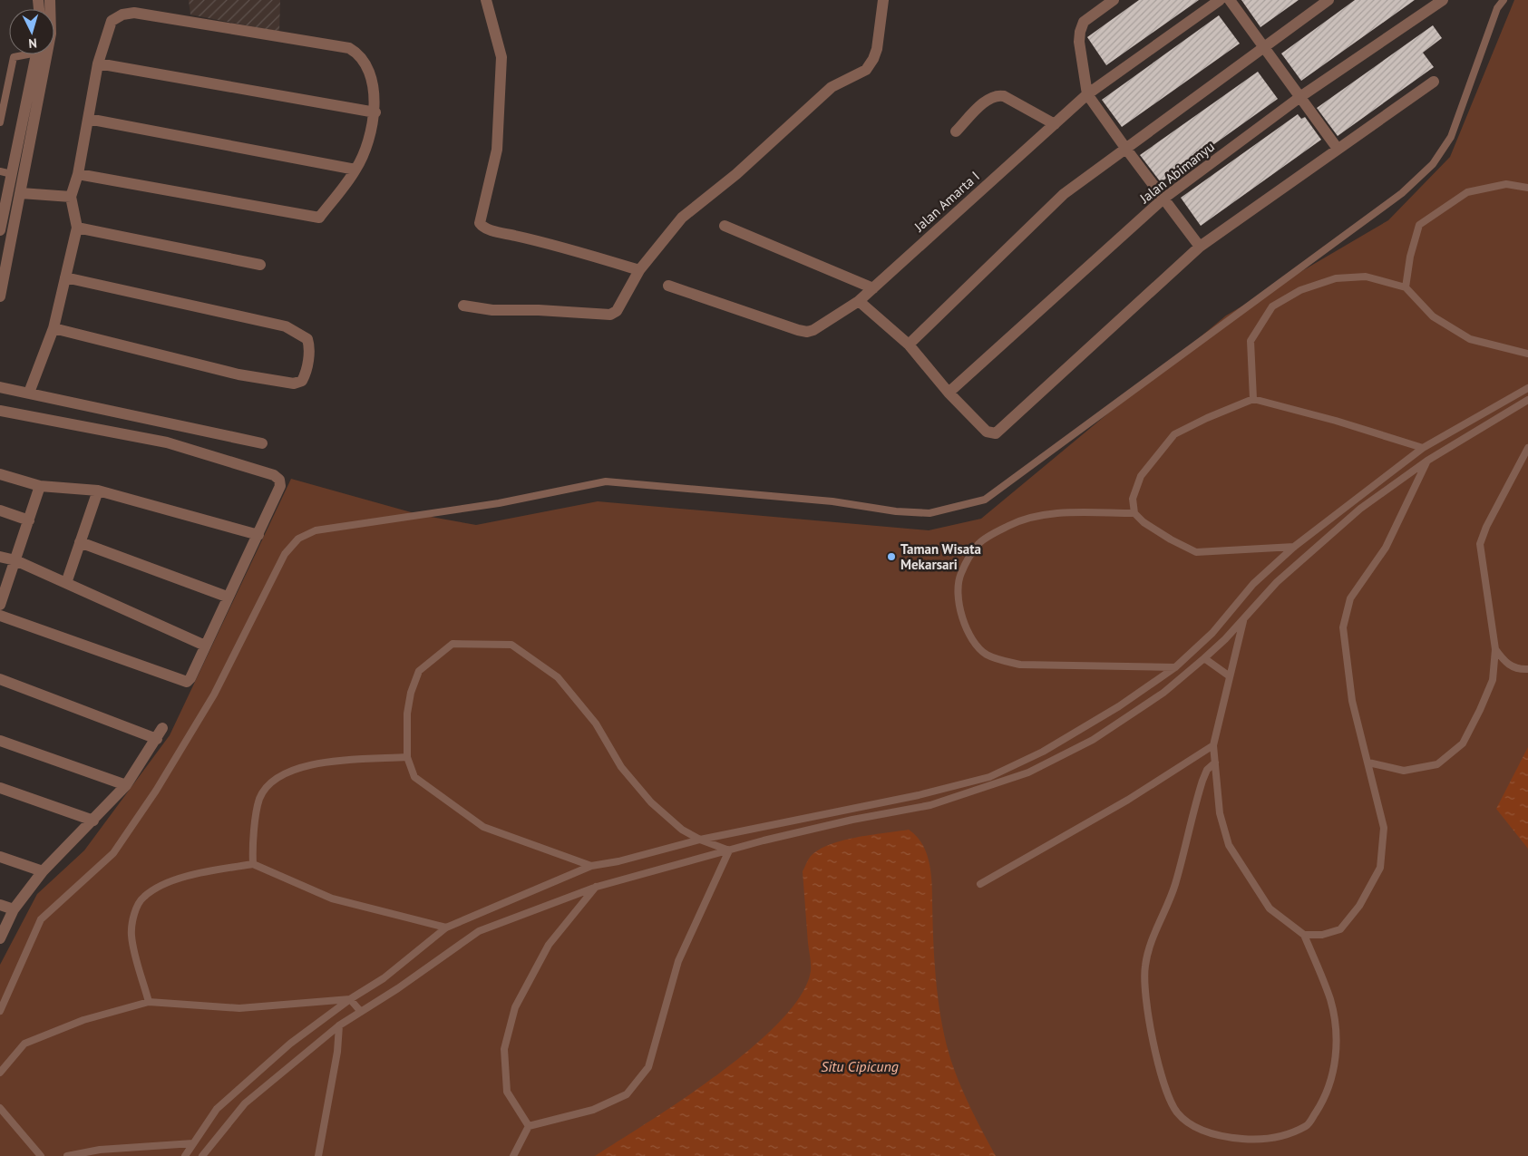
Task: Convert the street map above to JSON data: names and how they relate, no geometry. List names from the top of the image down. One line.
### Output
{"streets":{"street":["Jalan Abimanyu","Jalan Amarta I"]},"water":["Situ Cipicung"],"places":["Taman Wisata Mekarsari"],"north":"bottom"}
